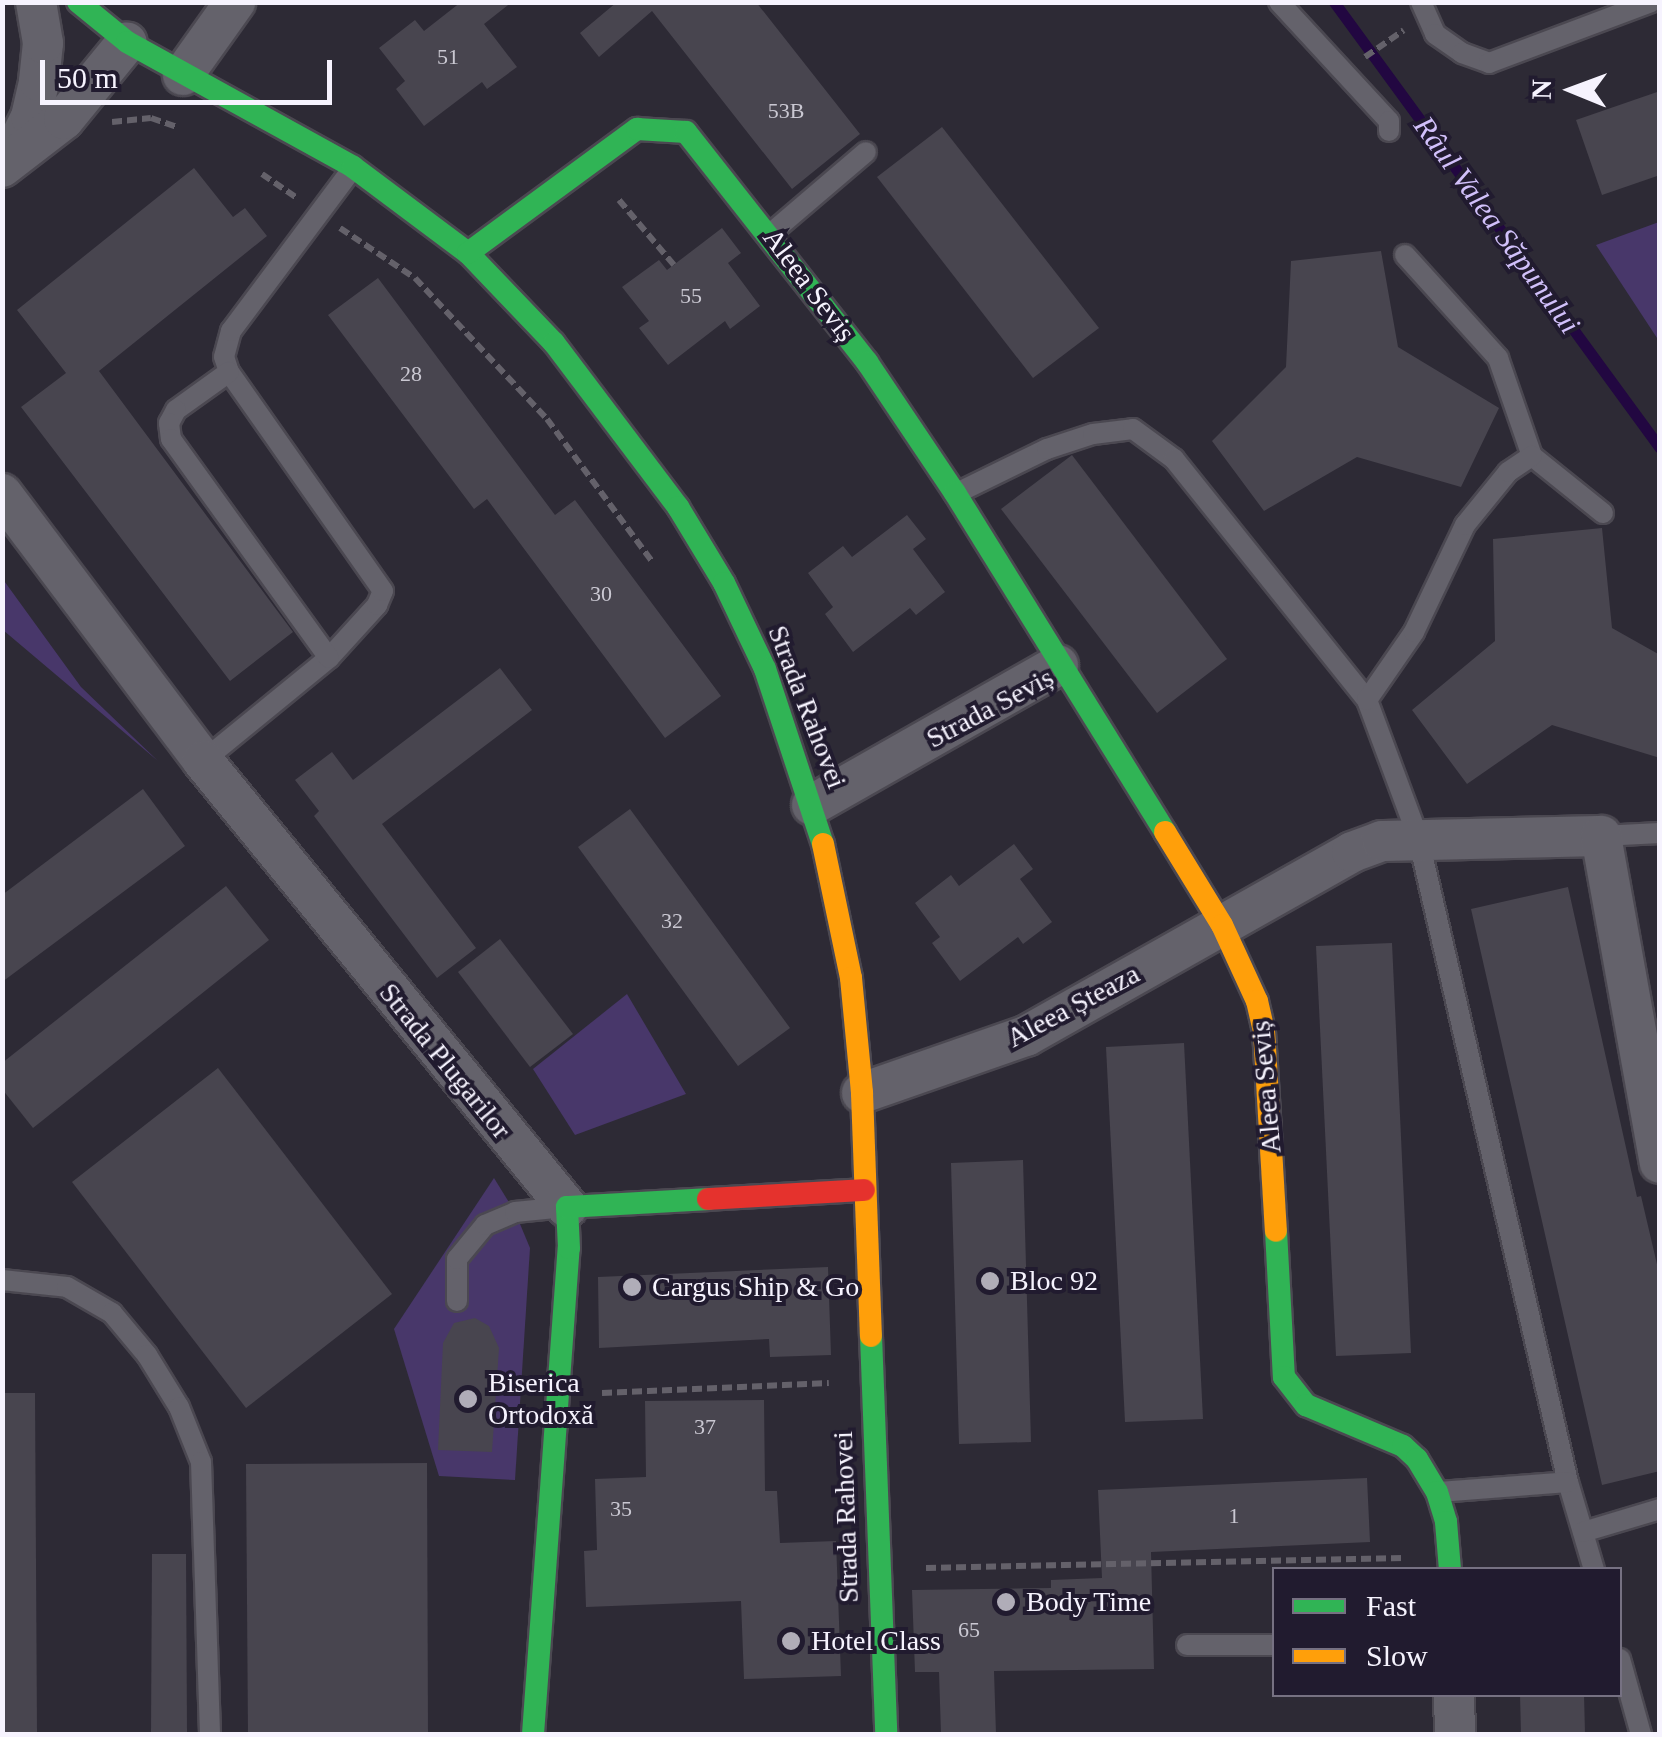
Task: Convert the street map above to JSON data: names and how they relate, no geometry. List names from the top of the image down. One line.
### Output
{"streets":{"street":["Aleea Seviș","Strada Rahovei","Strada Seviș","Aleea Șteaza","Strada Plugarilor"]},"crossings":[["Aleea Seviș","Strada Rahovei"],["Aleea Seviș","Strada Seviș"],["Aleea Seviș","Aleea Șteaza"],["Strada Rahovei","Strada Seviș"],["Strada Rahovei","Aleea Șteaza"],["Strada Seviș","Aleea Șteaza"]],"water":["Râul Valea Săpunului"],"places":["Bloc 92","Cargus Ship & Go","Biserica Ortodoxă","Body Time","Hotel Class"],"house_numbers":["51","53B","55","28","30","32","37","35","1","65"],"legend":["Fast","Slow"],"scale_bar":"50 m","north":"left"}
